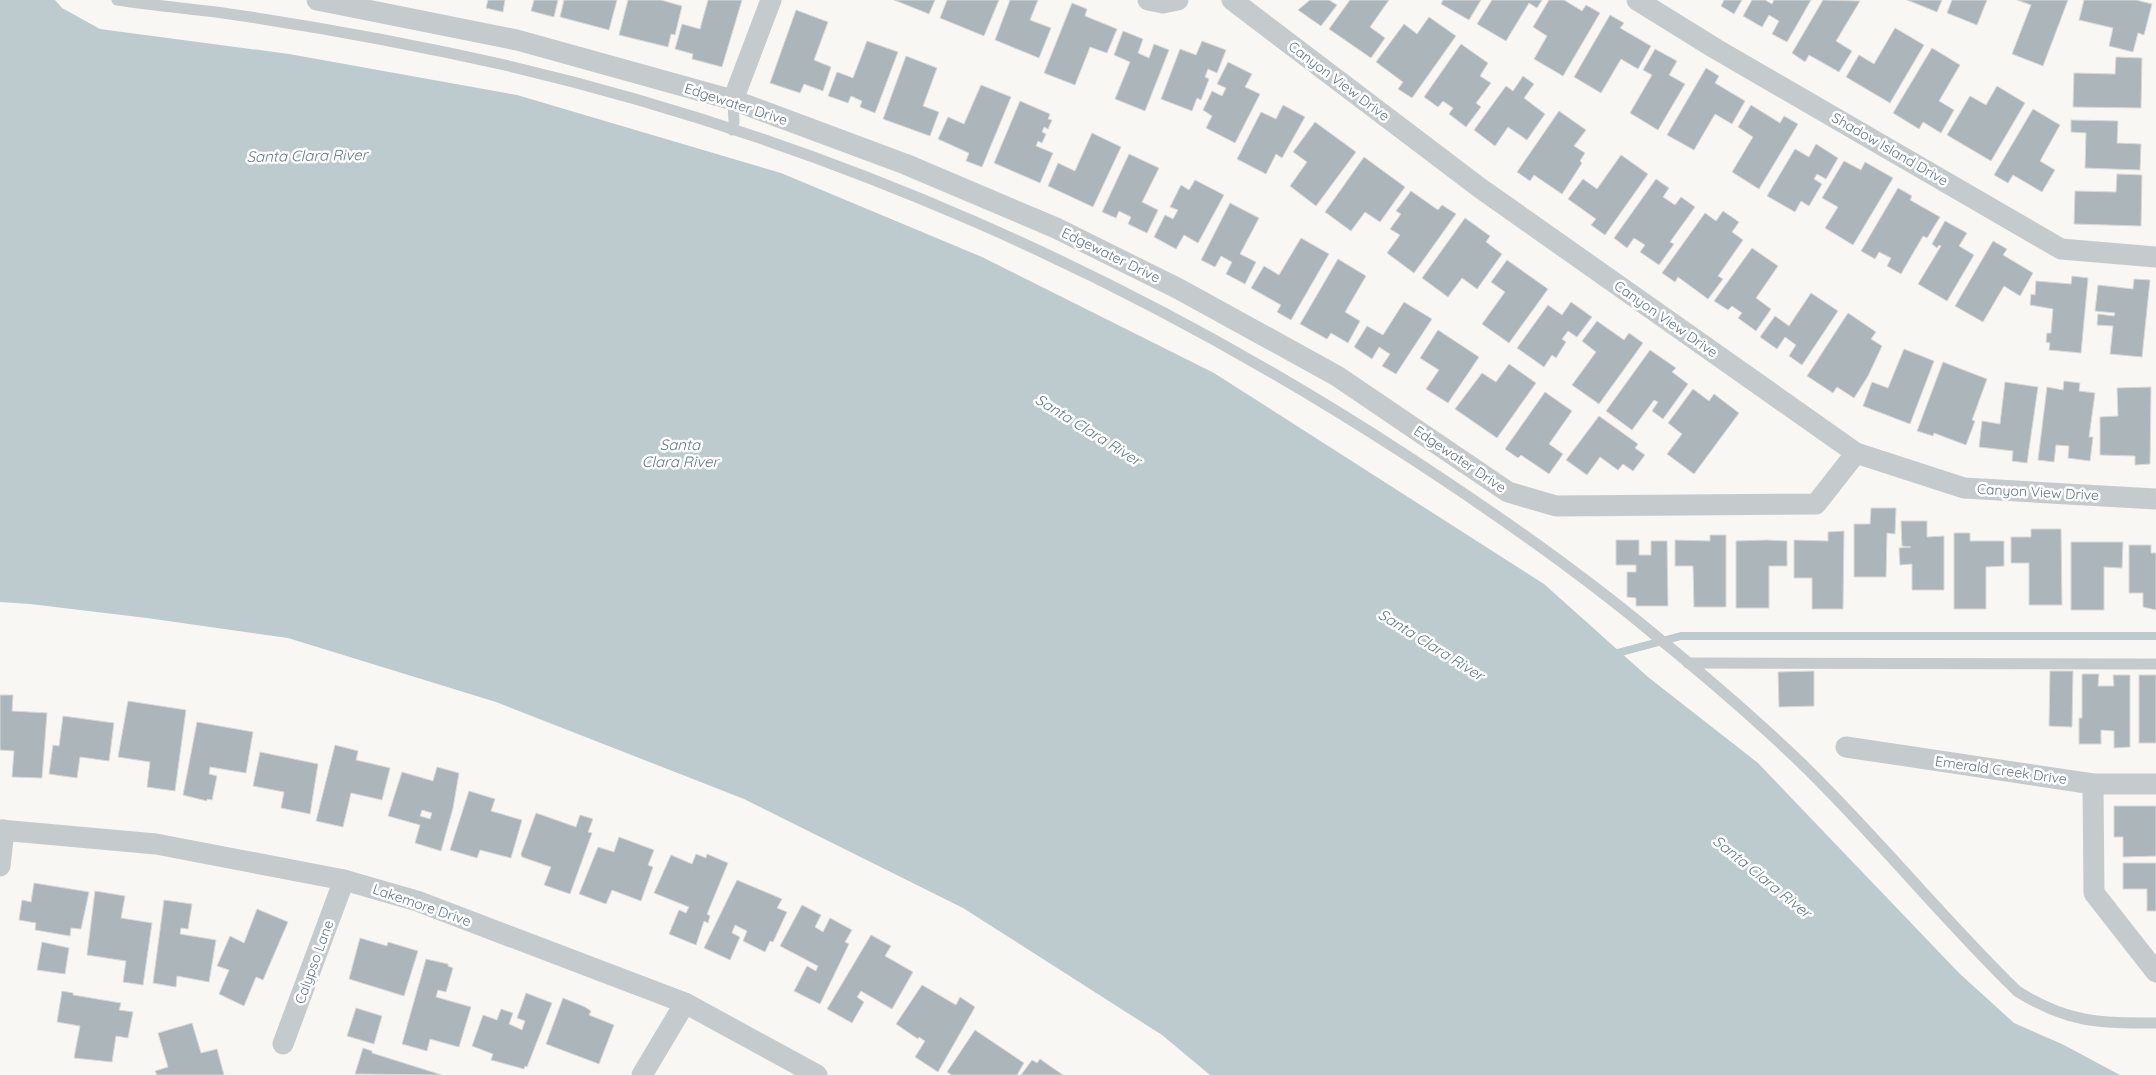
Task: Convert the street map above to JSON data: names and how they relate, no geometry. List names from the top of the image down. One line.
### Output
{"streets":{"street":["Canyon View Drive","Edgewater Drive","Shadow Island Drive","Emerald Creek Drive","Lakemore Drive","Calypso Lane"]},"crossings":[["Canyon View Drive","Edgewater Drive"],["Lakemore Drive","Calypso Lane"]],"water":["Santa Clara River"]}
